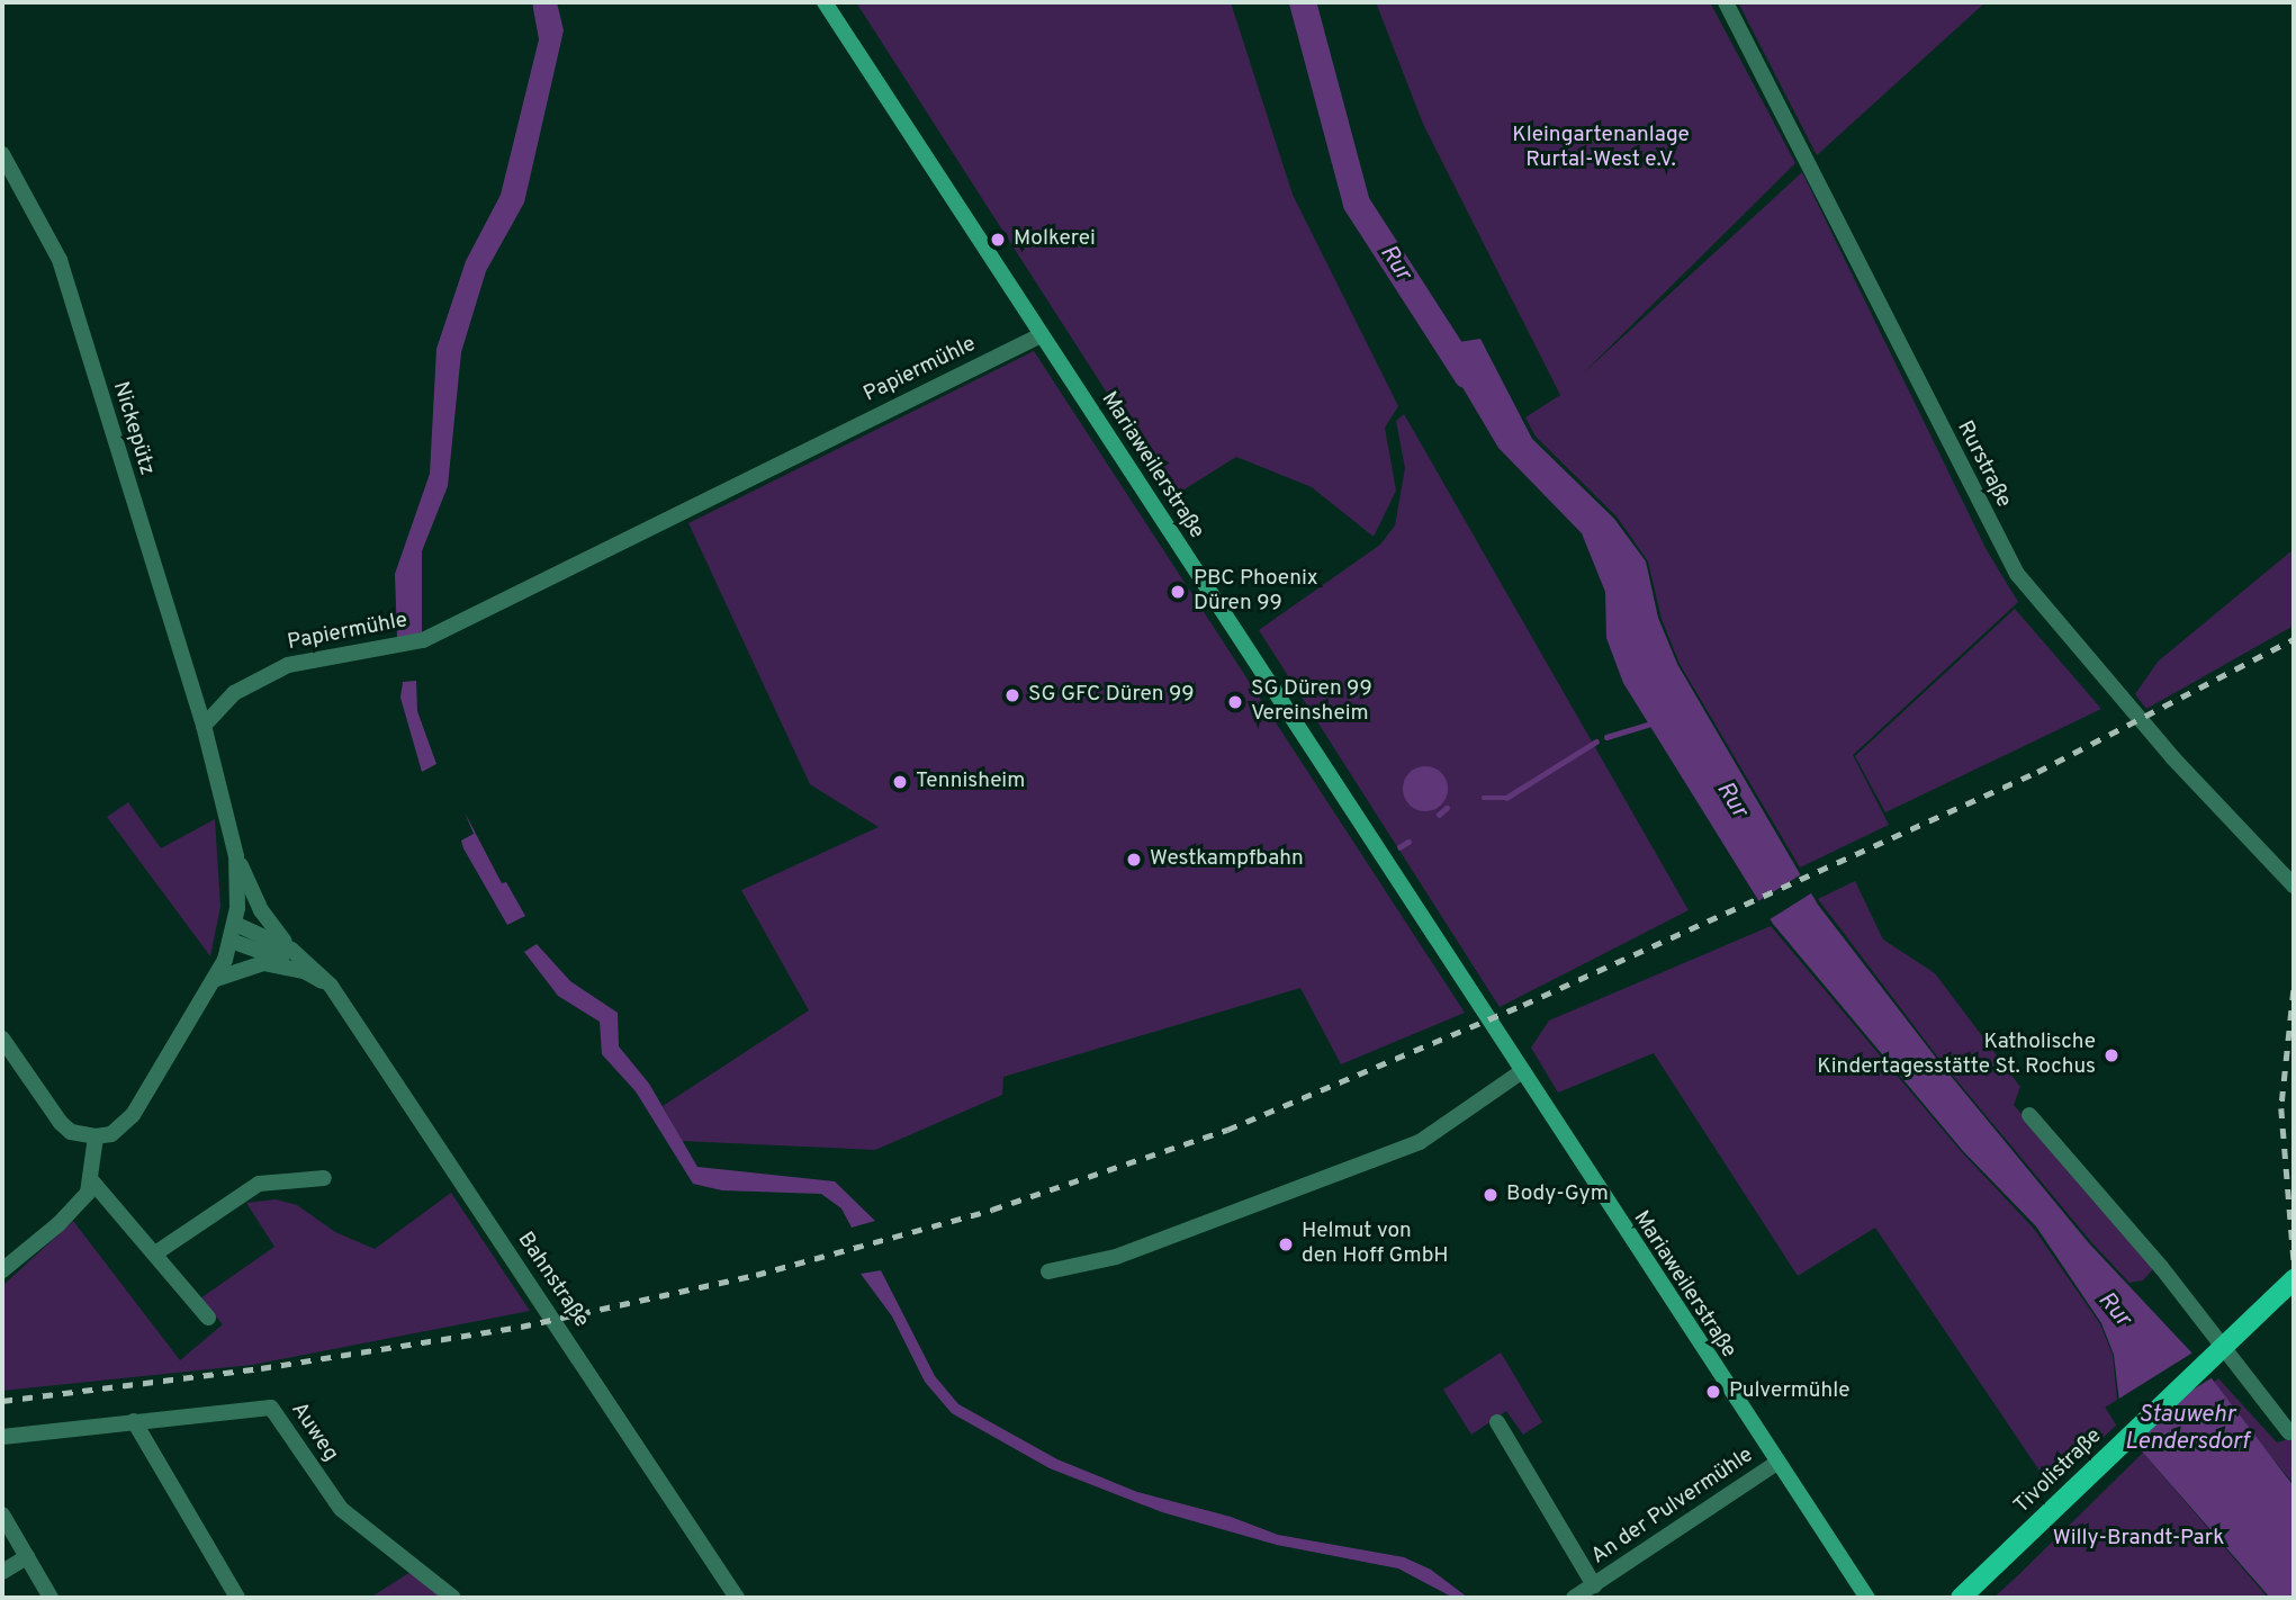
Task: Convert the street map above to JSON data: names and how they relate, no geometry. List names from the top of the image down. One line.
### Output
{"streets":{"main road":["Mariaweilerstraße","Tivolistraße"],"street":["Papiermühle","Nickepütz","Rurstraße","Bahnstraße","Auweg","An der Pulvermühle"]},"crossings":[["Papiermühle","Nickepütz"],["Papiermühle","Mariaweilerstraße"],["Mariaweilerstraße","An der Pulvermühle"]],"water":["Rur","Stauwehr Lendersdorf"],"parks":["Kleingartenanlage Rurtal-West e.V.","Willy-Brandt-Park"],"places":["Molkerei","PBC Phoenix Düren 99","SG GFC Düren 99","SG Düren 99 Vereinsheim","Tennisheim","Westkampfbahn","Katholische Kindertagesstätte St. Rochus","Body-Gym","Helmut von den Hoff GmbH","Pulvermühle"]}
